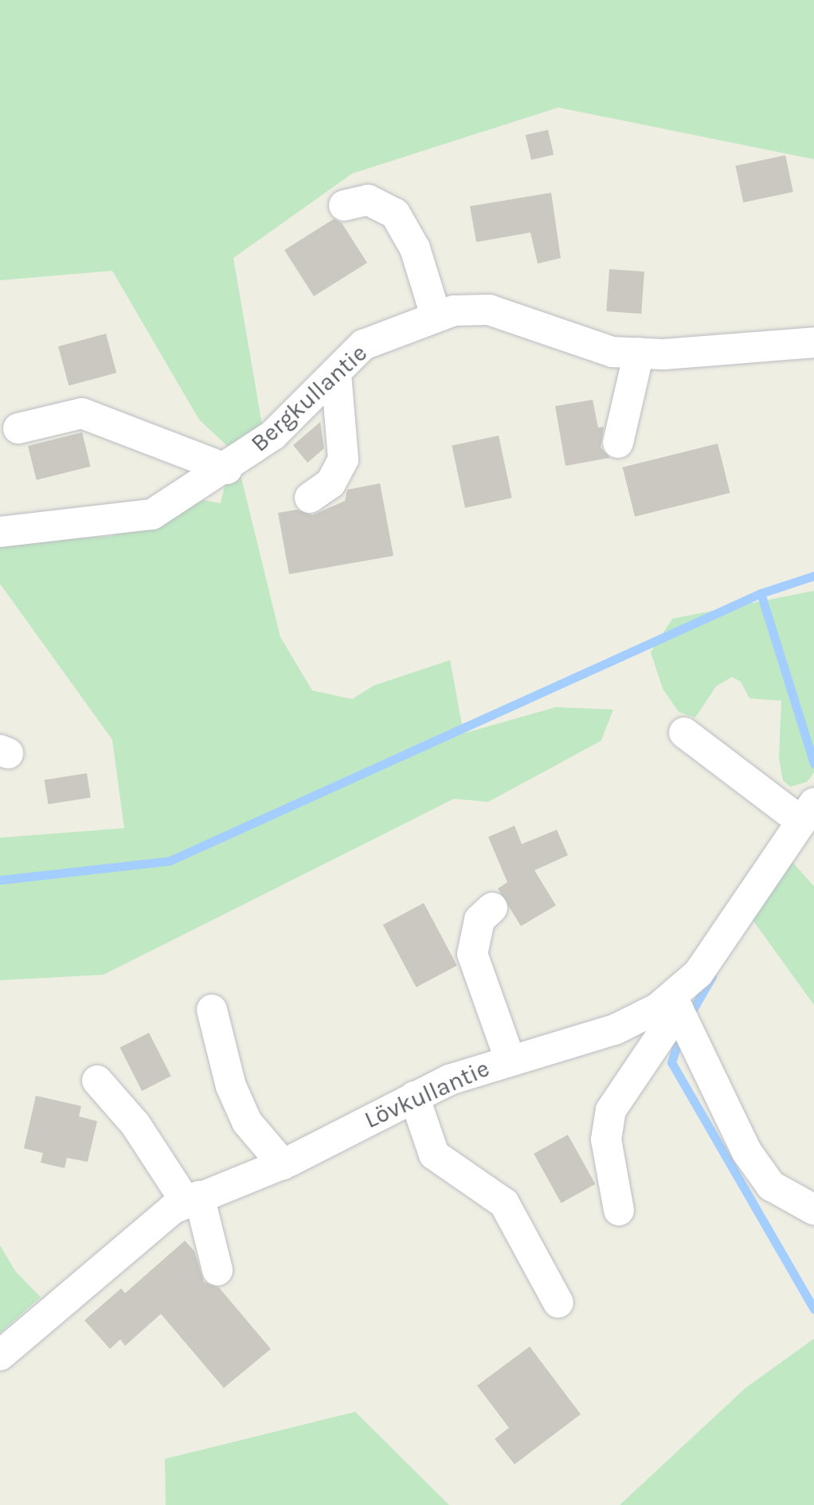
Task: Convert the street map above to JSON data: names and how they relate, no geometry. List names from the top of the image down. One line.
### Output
{"streets":{"street":["Bergkullantie","Lövkullantie"]}}
